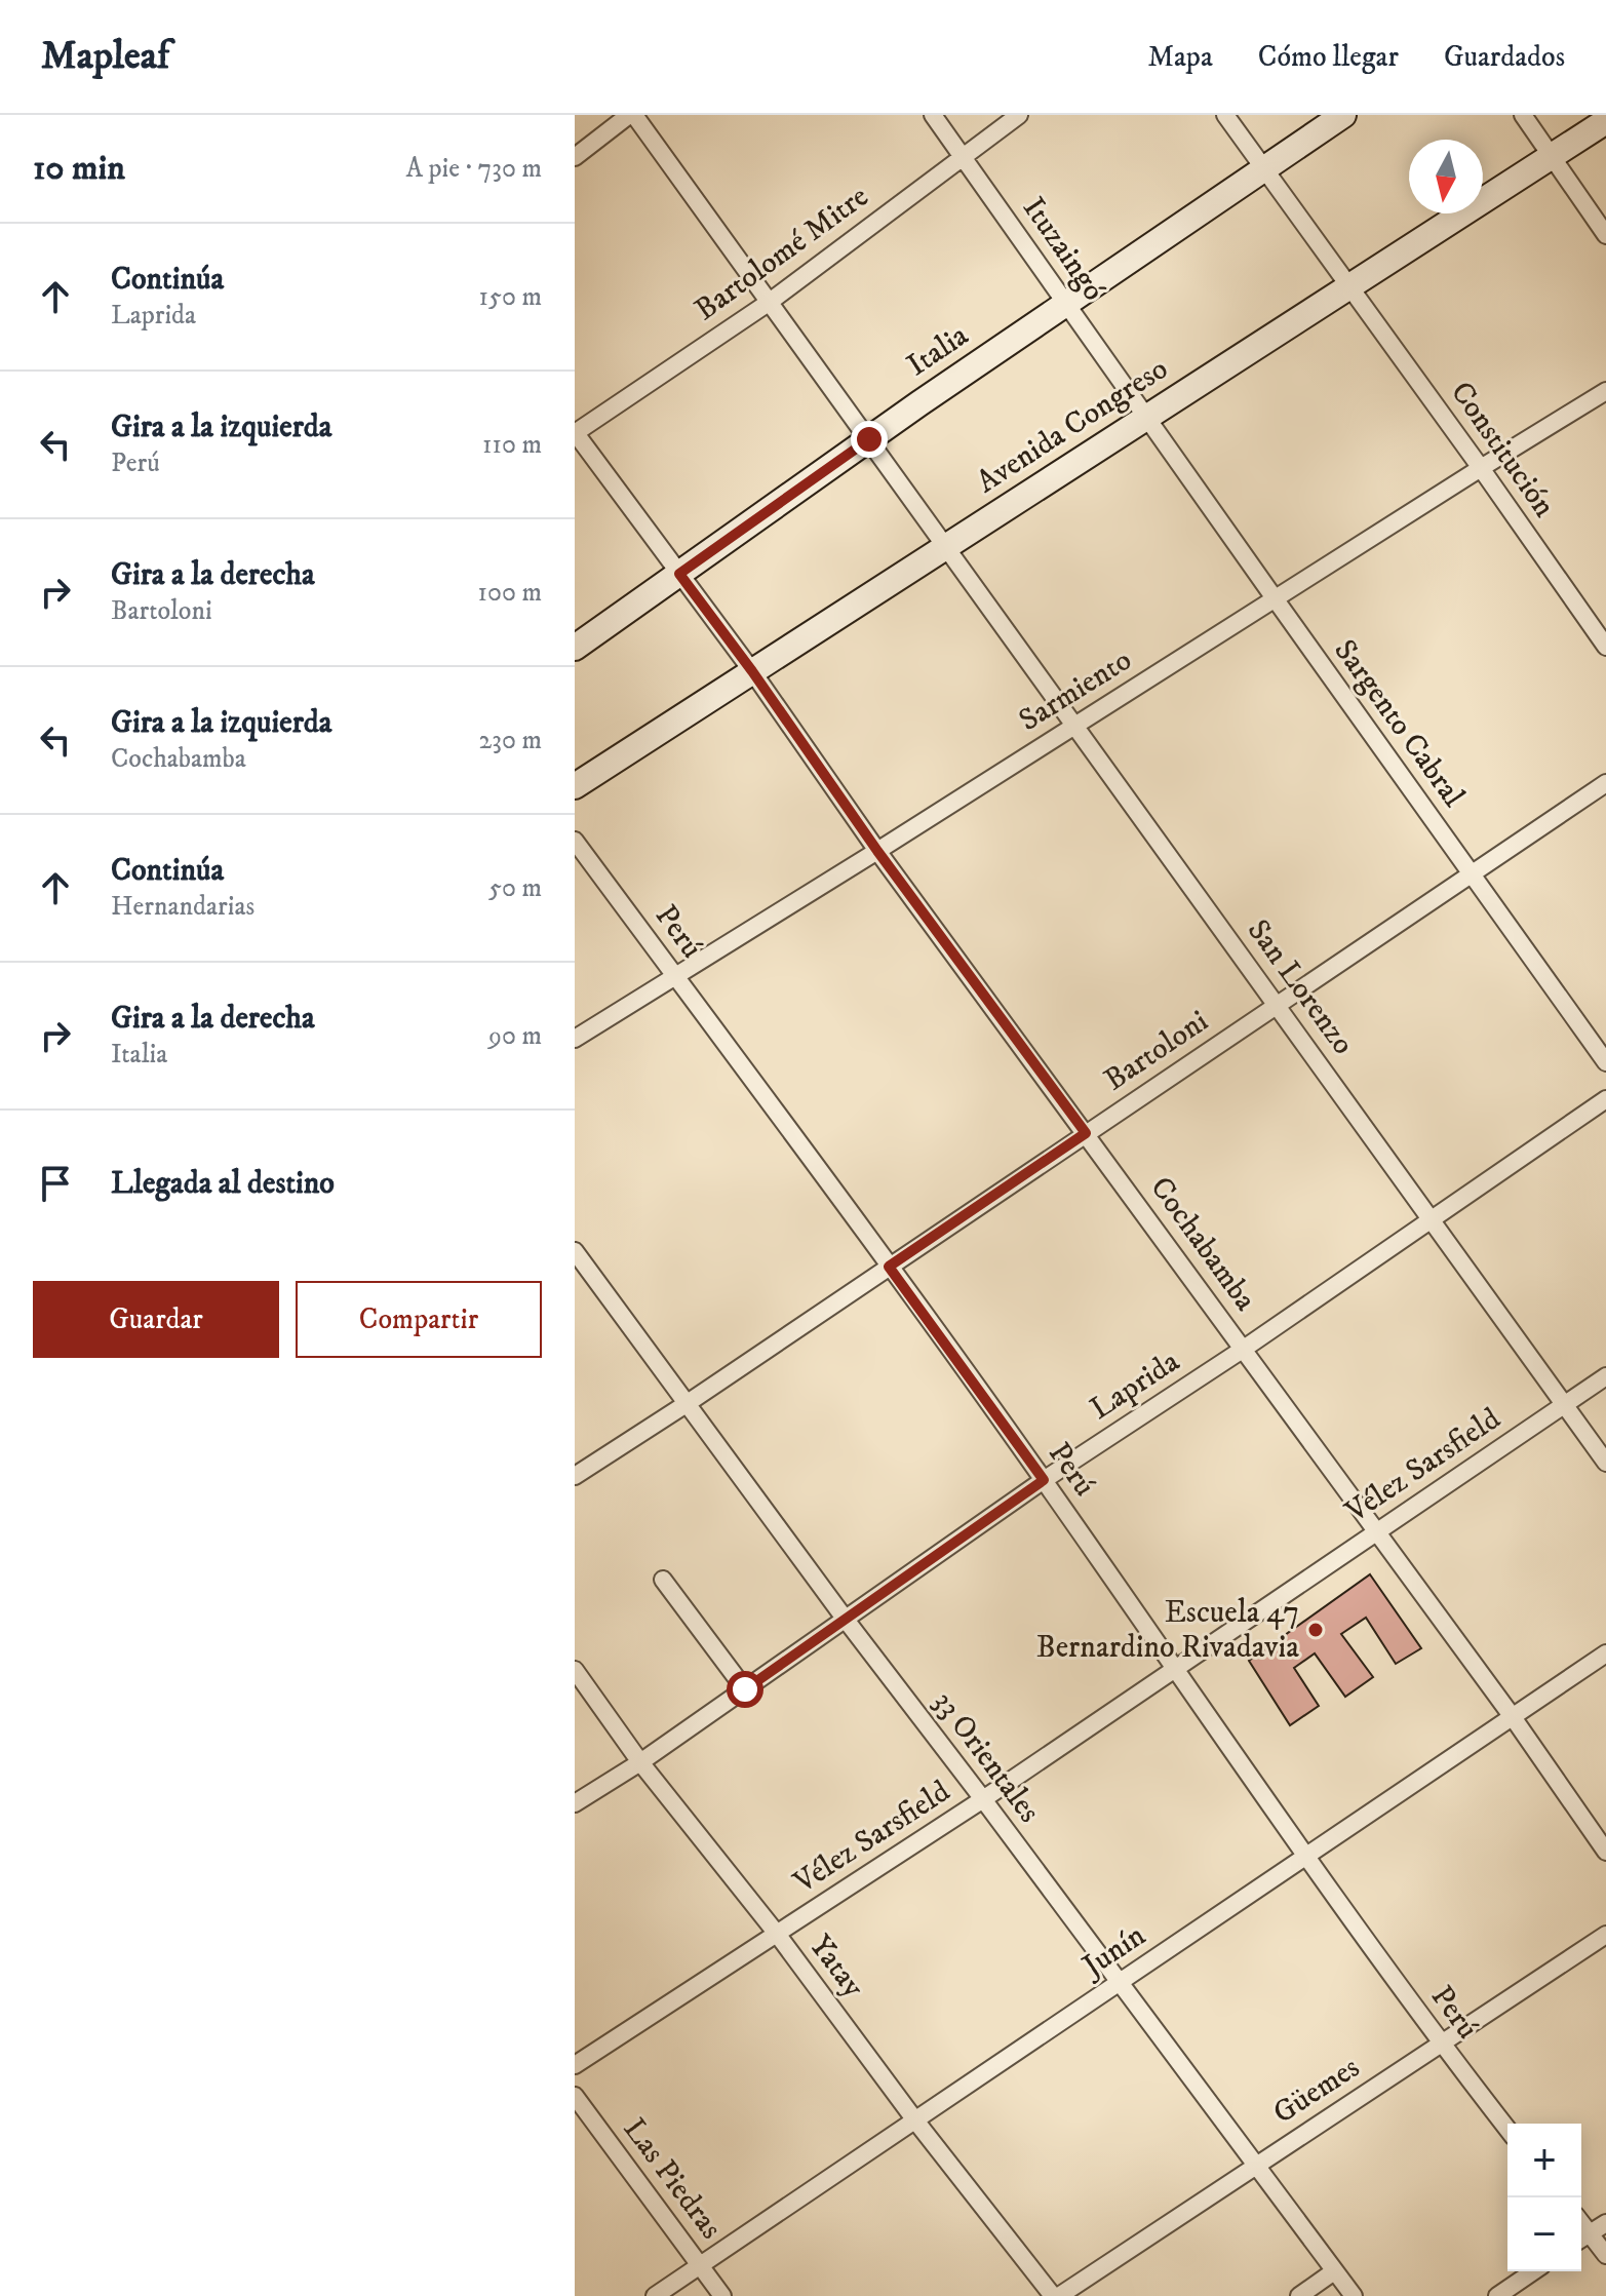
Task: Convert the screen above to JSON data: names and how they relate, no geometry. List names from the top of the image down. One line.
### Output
{"streets":{"street":["Ituzaingó","Bartolomé Mitre","Italia","Avenida Congreso","Constitución","Sarmiento","Sargento Cabral","Perú","San Lorenzo","Bartoloni","Cochabamba","Laprida","Vélez Sarsfield","33 Orientales","Junín","Yatay","Güemes","Las Piedras"]},"crossings":[["Ituzaingó","Bartolomé Mitre"],["Ituzaingó","Italia"],["Ituzaingó","Avenida Congreso"],["Ituzaingó","Sargento Cabral"],["Bartolomé Mitre","San Lorenzo"],["Bartolomé Mitre","Cochabamba"],["Italia","Constitución"],["Italia","San Lorenzo"],["Italia","Cochabamba"],["Avenida Congreso","Constitución"],["Avenida Congreso","Sargento Cabral"],["Avenida Congreso","San Lorenzo"],["Avenida Congreso","Cochabamba"],["Constitución","Sarmiento"],["Sarmiento","Sargento Cabral"],["Sarmiento","Perú"],["Sarmiento","San Lorenzo"],["Sarmiento","Cochabamba"],["Sargento Cabral","Bartoloni"],["Perú","Bartoloni"],["Perú","Laprida"],["Perú","Vélez Sarsfield"],["Perú","Junín"],["Perú","Güemes"],["San Lorenzo","Bartoloni"],["San Lorenzo","Laprida"],["San Lorenzo","Vélez Sarsfield"],["Bartoloni","Cochabamba"],["Bartoloni","33 Orientales"],["Cochabamba","Laprida"],["Cochabamba","Vélez Sarsfield"],["Cochabamba","Junín"],["Laprida","33 Orientales"],["Laprida","Yatay"],["Vélez Sarsfield","33 Orientales"],["Vélez Sarsfield","Yatay"],["33 Orientales","Junín"],["33 Orientales","Güemes"],["Junín","Yatay"],["Junín","Las Piedras"],["Yatay","Güemes"]],"places":["Escuela 47 Bernardino Rivadavia"],"north":"bottom","page":{"header":"Mapleaf","nav":["Mapa","Cómo llegar","Guardados"],"heading":["10 min","A pie · 730 m"],"list":[["Continúa","Laprida","150 m"],["Gira a la izquierda","Perú","110 m"],["Gira a la derecha","Bartoloni","100 m"],["Gira a la izquierda","Cochabamba","230 m"],["Continúa","Hernandarias","50 m"],["Gira a la derecha","Italia","90 m"],"Llegada al destino"],"buttons":["Guardar","Compartir"],"map_buttons":["+","−"]}}
